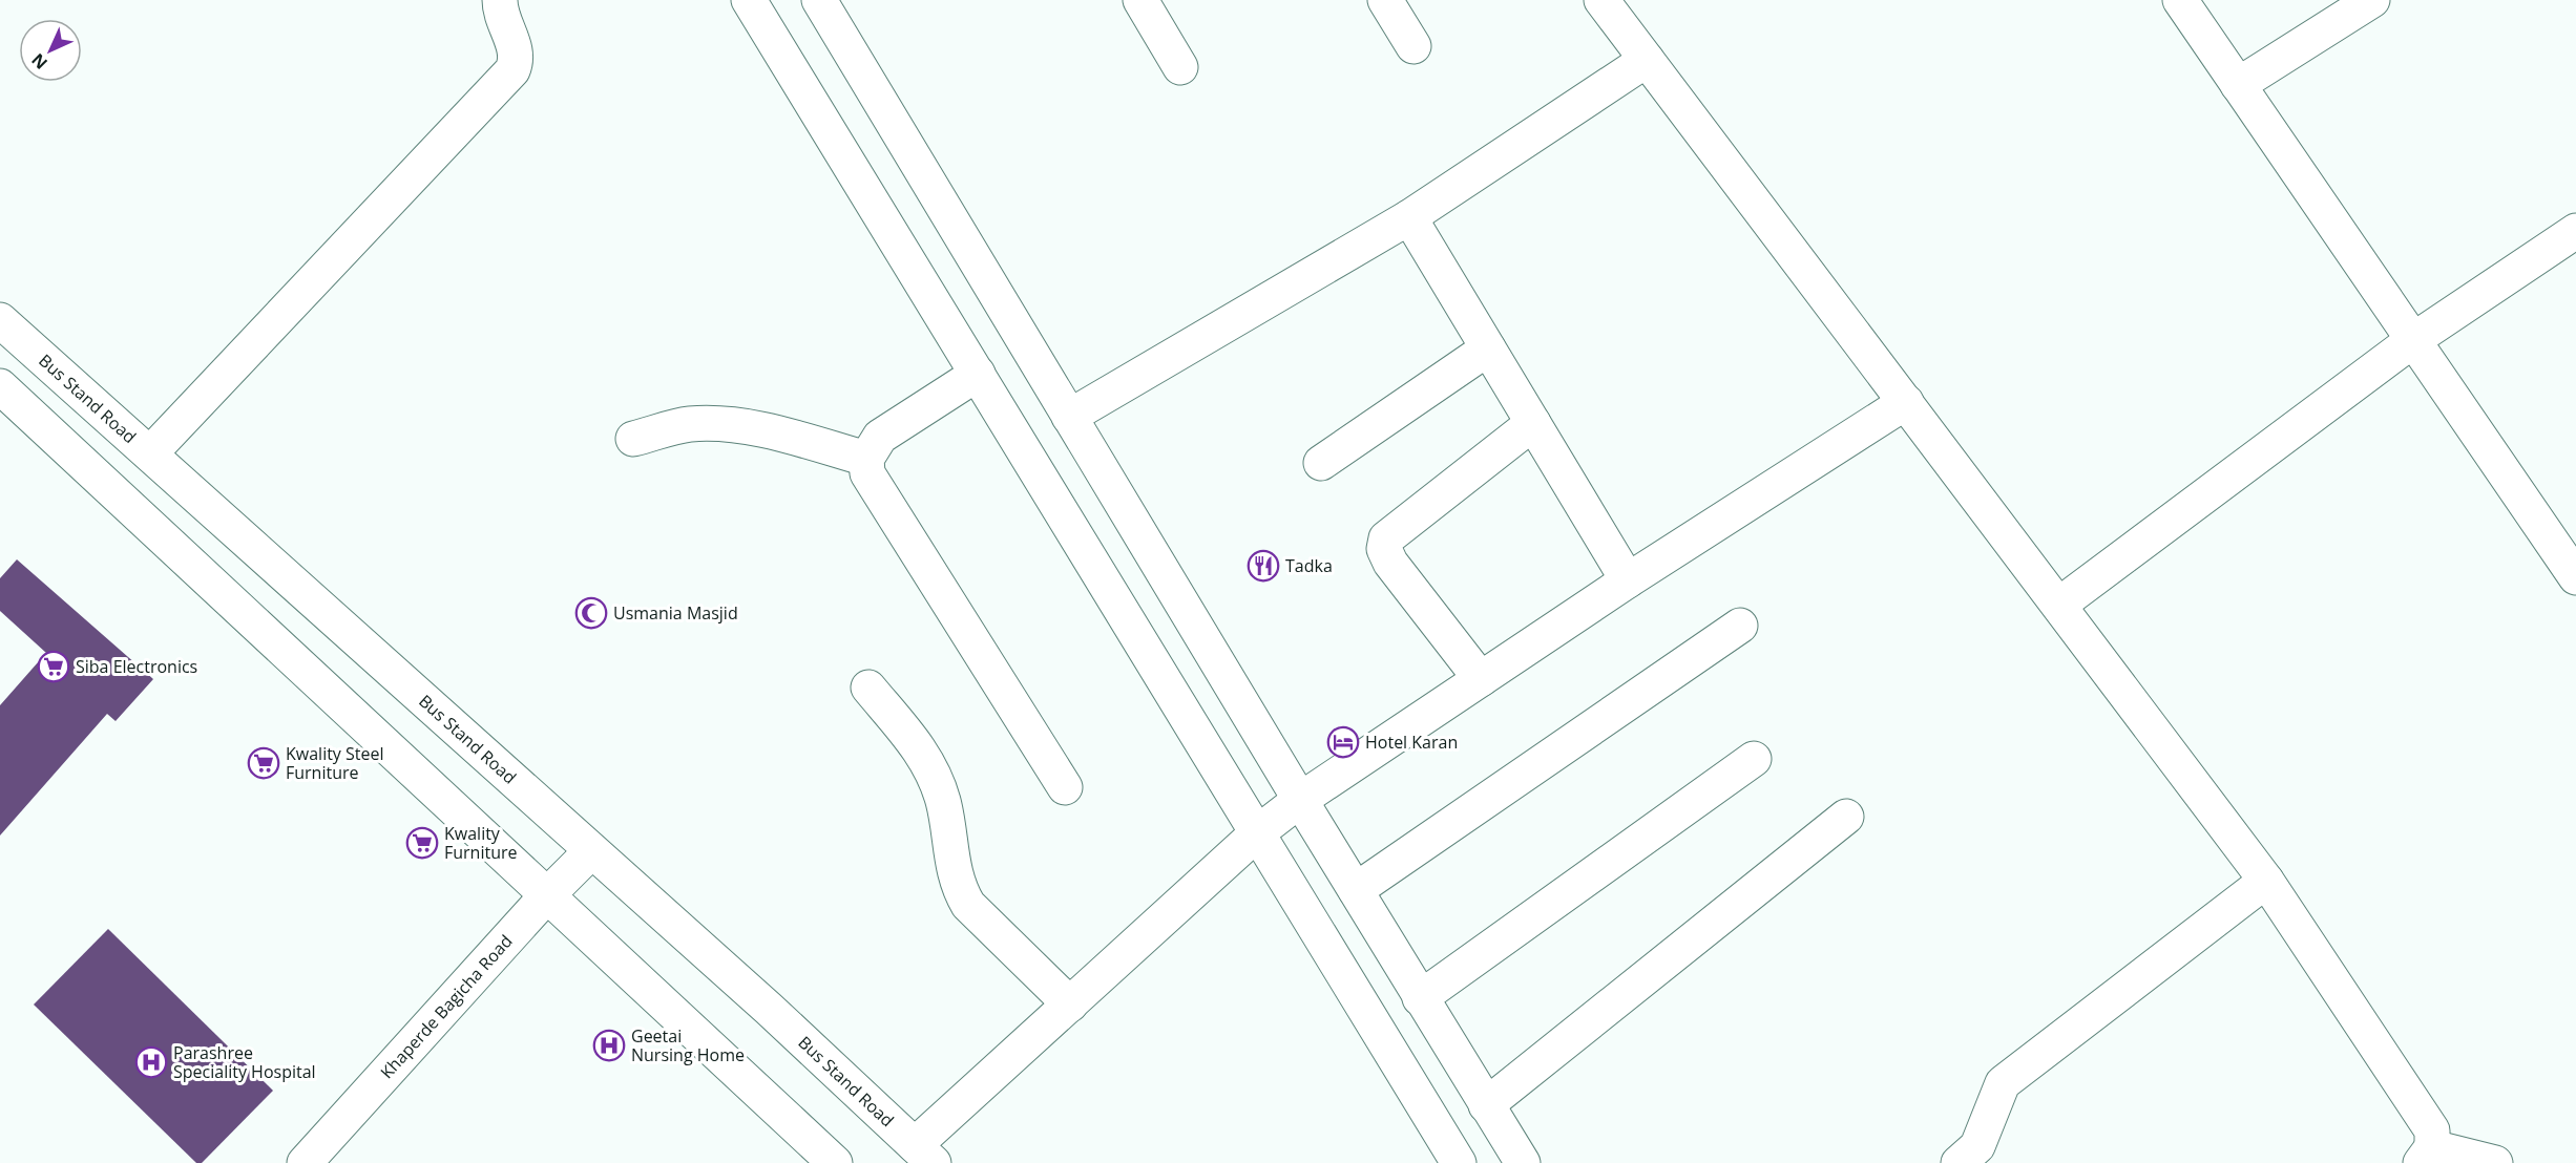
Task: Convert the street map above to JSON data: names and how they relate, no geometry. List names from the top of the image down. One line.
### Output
{"streets":{"street":["Bus Stand Road","Khaperde Bagicha Road"]},"crossings":[["Bus Stand Road","Khaperde Bagicha Road"]],"places":{"restaurant":["Tadka"],"mosque":["Usmania Masjid"],"supermarket":["Siba Electronics","Kwality Steel Furniture","Kwality Furniture"],"hotel":["Hotel Karan"],"hospital":["Geetai Nursing Home","Parashree Speciality Hospital"]},"north":"bottom left"}
